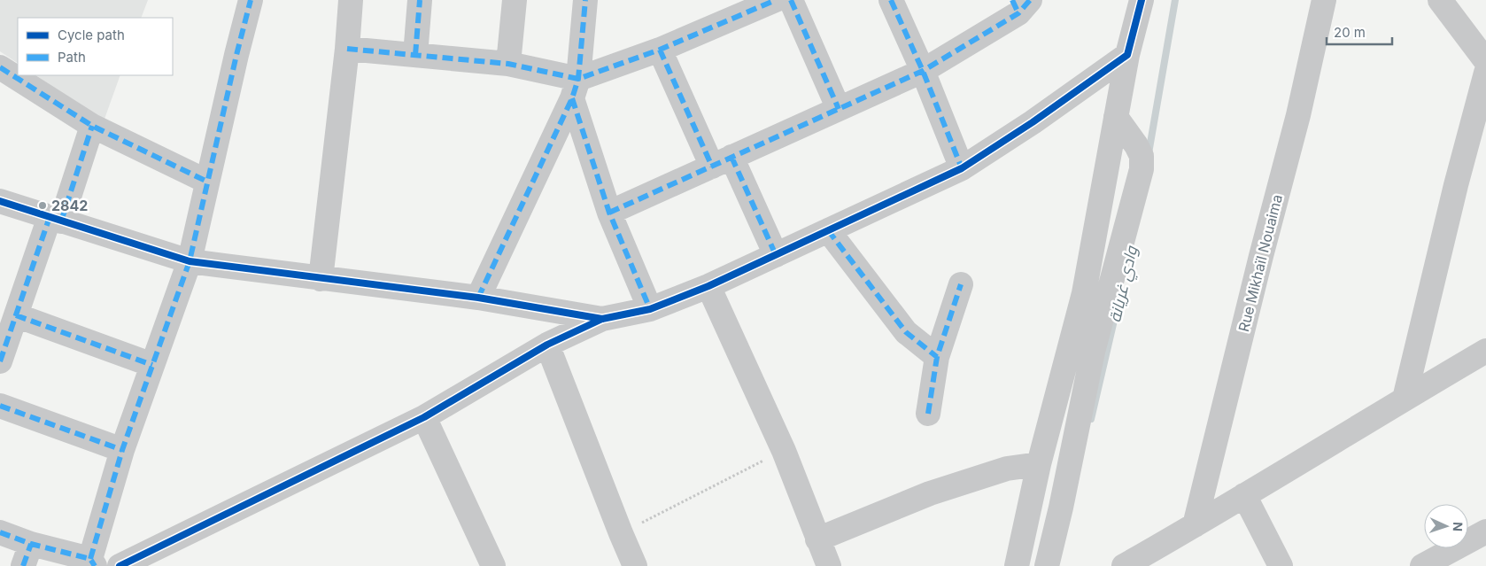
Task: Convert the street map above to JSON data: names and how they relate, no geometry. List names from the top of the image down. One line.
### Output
{"streets":{"street":["Rue Mikhaïl Nouaima"]},"water":["وادي غريانة"],"places":["2842"],"legend":["Cycle path","Path"],"scale_bar":"20 m","north":"right"}
